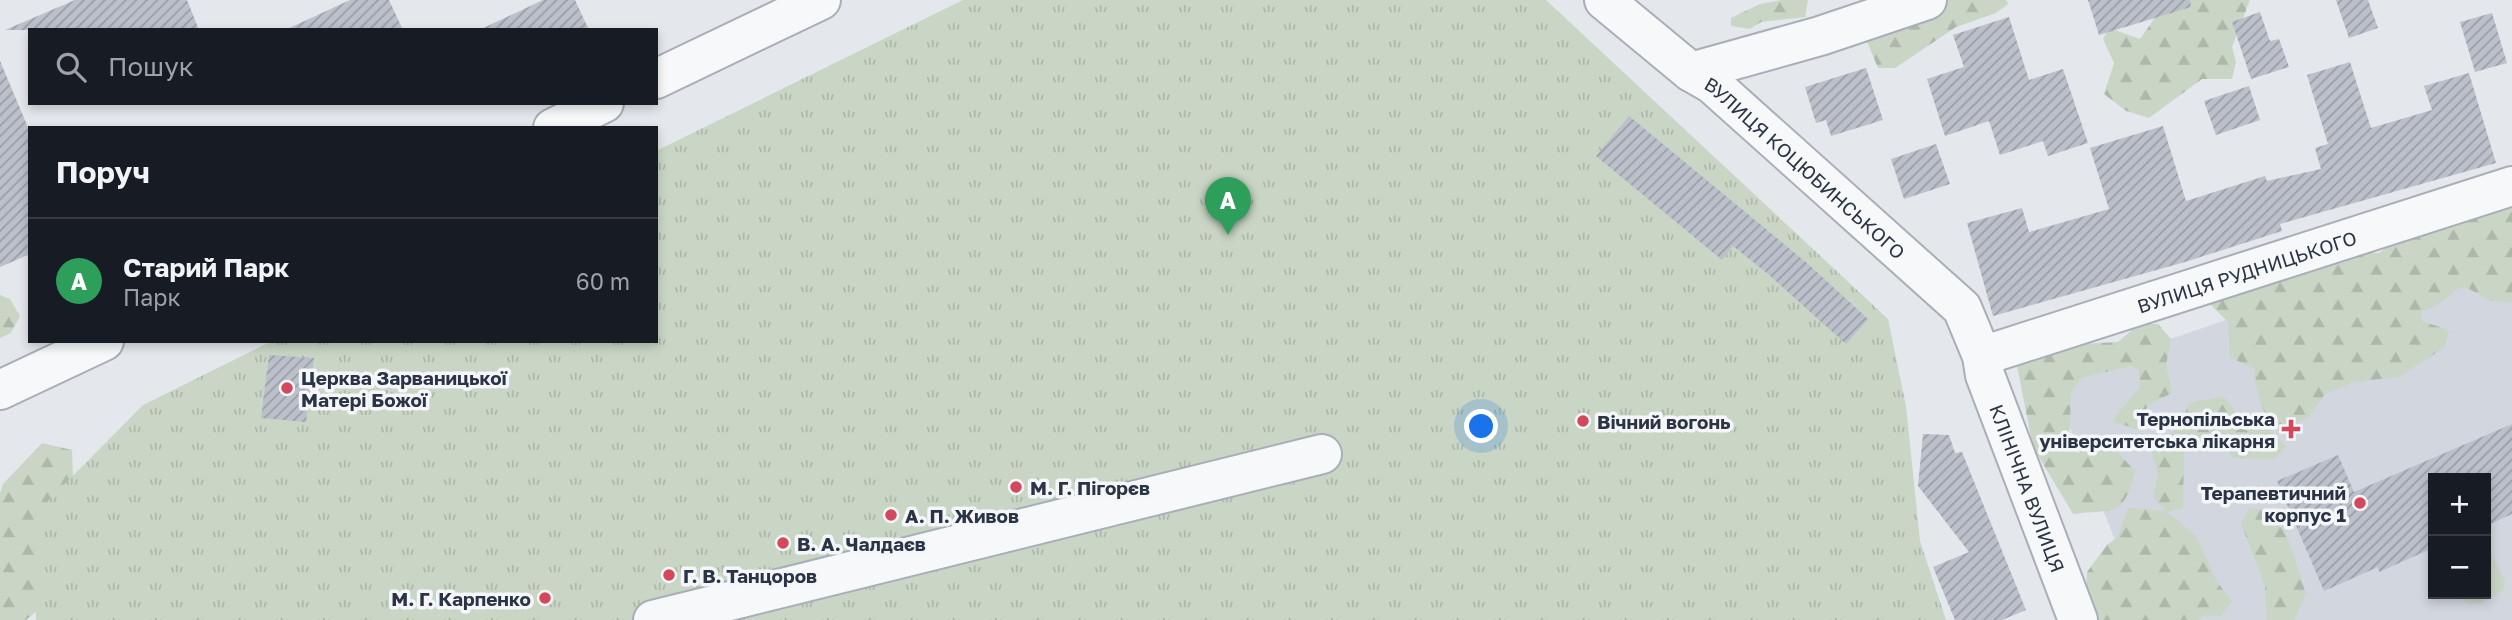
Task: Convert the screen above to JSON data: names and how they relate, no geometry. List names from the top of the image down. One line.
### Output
{"streets":{"street":["ВУЛИЦЯ КОЦЮБИНСЬКОГО","ВУЛИЦЯ РУДНИЦЬКОГО","КЛІНІЧНА ВУЛИЦЯ"]},"crossings":[["ВУЛИЦЯ КОЦЮБИНСЬКОГО","ВУЛИЦЯ РУДНИЦЬКОГО"],["ВУЛИЦЯ КОЦЮБИНСЬКОГО","КЛІНІЧНА ВУЛИЦЯ"],["ВУЛИЦЯ РУДНИЦЬКОГО","КЛІНІЧНА ВУЛИЦЯ"]],"places":{"other":["Церква Зарваницької Матері Божої","Вічний вогонь","М. Г. Пігорєв","Терапевтичний корпус 1","А. П. Живов","В. А. Чалдаєв","Г. В. Танцоров","М. Г. Карпенко"],"health":["Тернопільська університетська лікарня"]},"page":{"search":"Пошук","heading":"Поруч","pins":"A","list":[{"mark":"A","name":"Старий Парк","note":"Парк","value":"60 m"}],"map_buttons":["+","−"]}}
